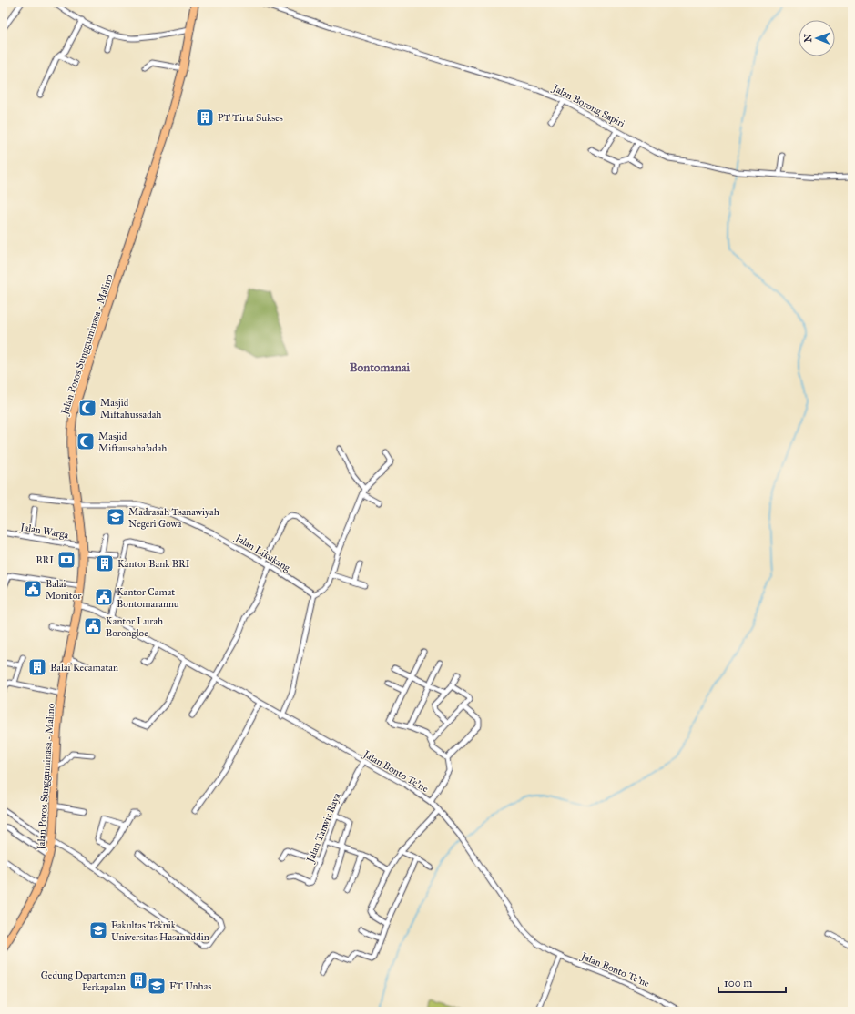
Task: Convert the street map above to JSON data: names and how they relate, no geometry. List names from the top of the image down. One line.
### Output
{"streets":{"main road":["Jalan Poros Sungguminasa - Malino"],"street":["Jalan Borong Sapiri","Jalan Warga","Jalan Likukang","Jalan Bonto Te'ne","Jalan Tanwir Raya"]},"crossings":[["Jalan Poros Sungguminasa - Malino","Jalan Warga"],["Jalan Poros Sungguminasa - Malino","Jalan Likukang"],["Jalan Poros Sungguminasa - Malino","Jalan Bonto Te'ne"],["Jalan Bonto Te'ne","Jalan Tanwir Raya"]],"districts":["Bontomanai"],"places":{"building":["PT Tirta Sukses","Kantor Bank BRI","Balai Kecamatan","Gedung Departemen Perkapalan"],"mosque":["Masjid Miftahussadah","Masjid Miftausaha'adah"],"school or university":["Madrasah Tsanawiyah Negeri Gowa","Fakultas Teknik Universitas Hasanuddin","FT Unhas"],"bank":["BRI"],"public building":["Balai Monitor","Kantor Camat Bontomarannu","Kantor Lurah Borongloe"]},"scale_bar":"100 m","north":"left"}
